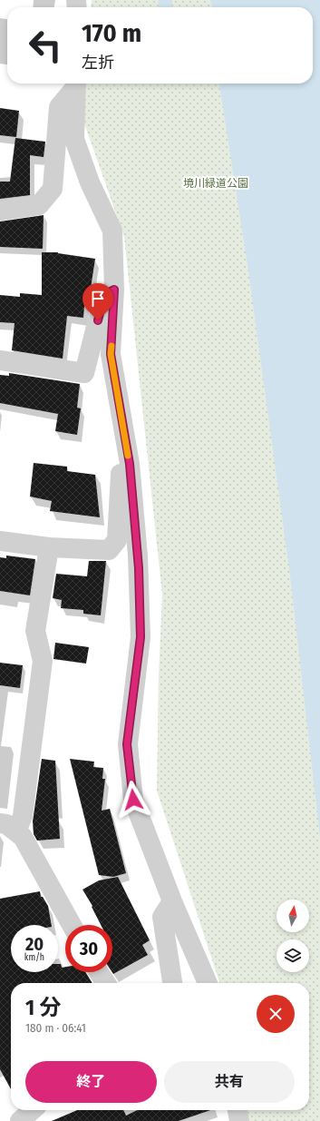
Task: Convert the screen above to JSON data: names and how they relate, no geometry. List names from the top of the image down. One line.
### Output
{"parks":["境川緑道公園"],"north":"top","page":{"turn":["170 m","左折"],"speed":"20 km/h","limit":"30","heading":["1 分","180 m · 06:41"],"buttons":["終了","共有"]}}
